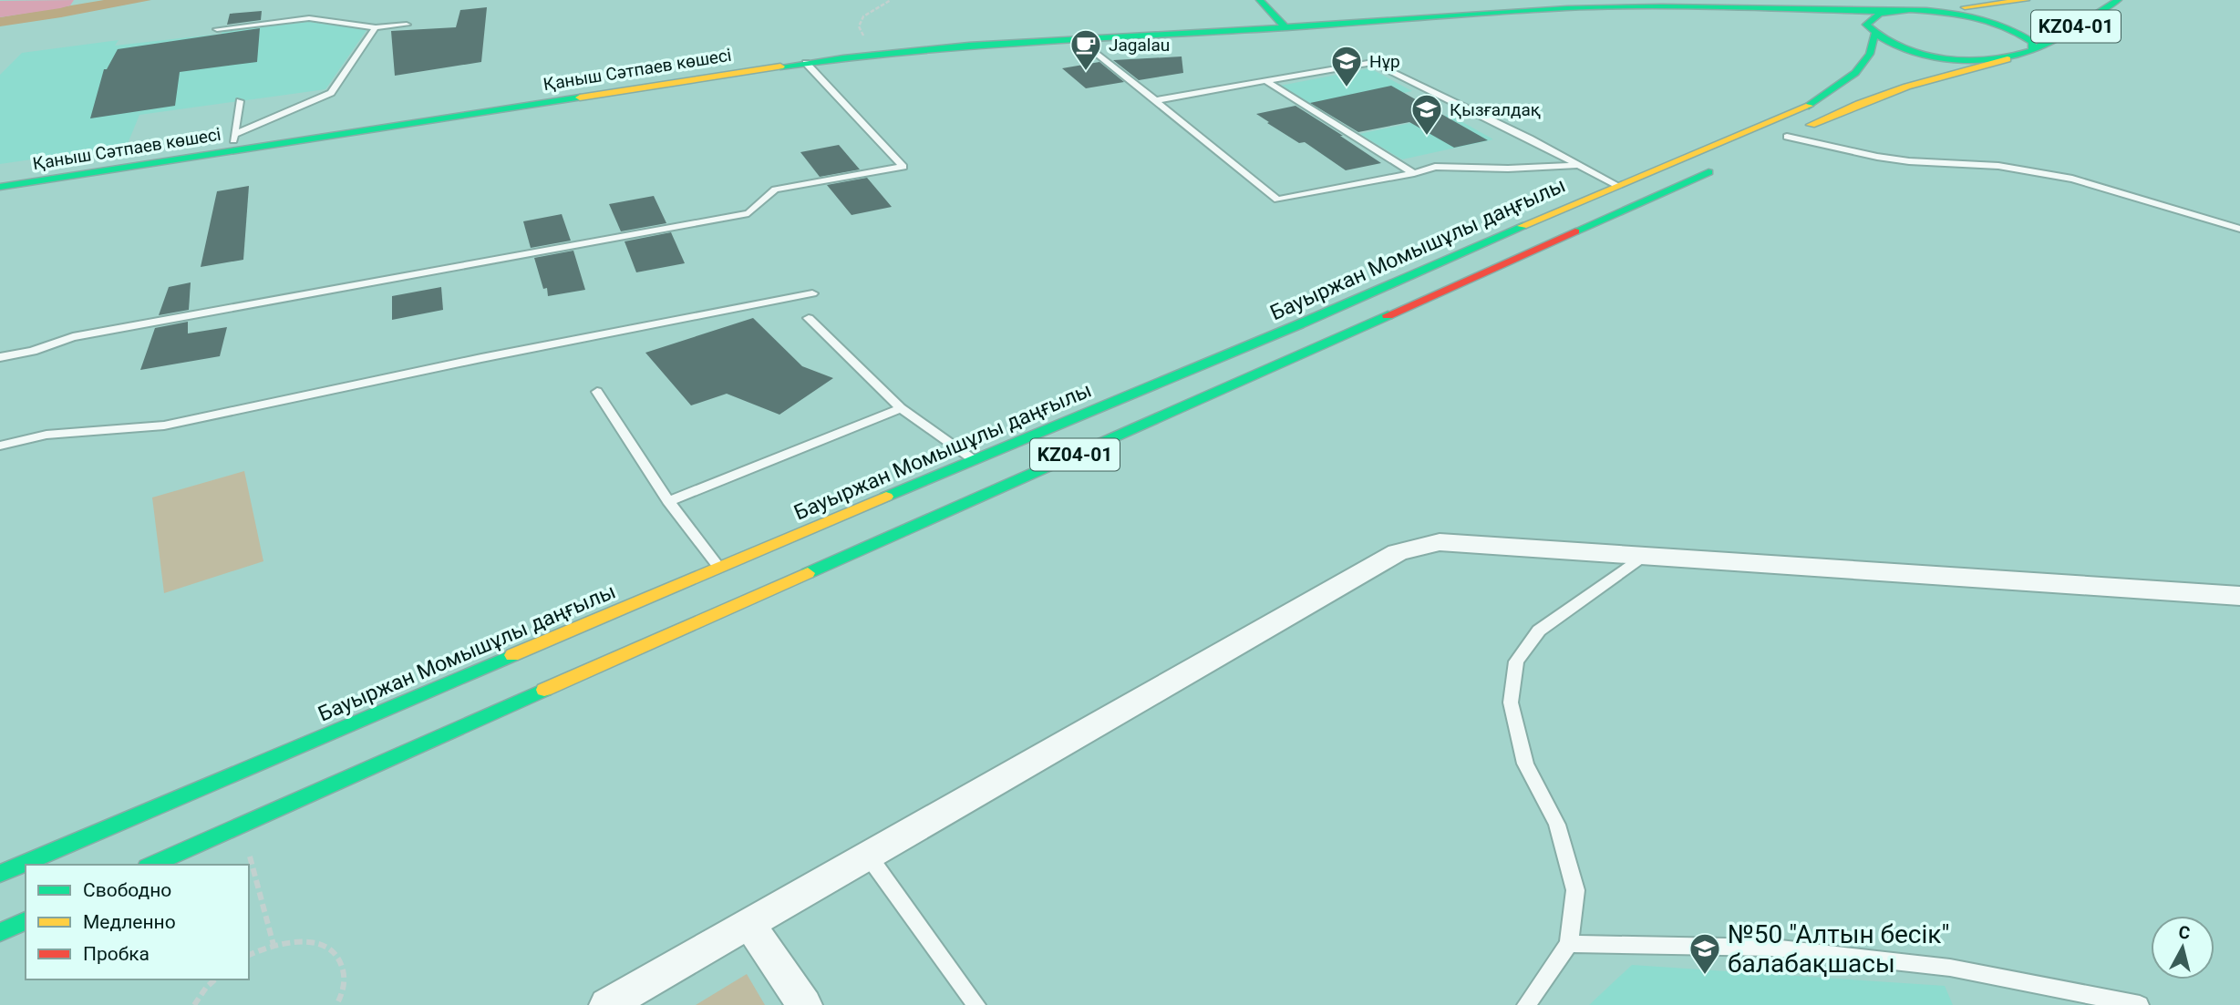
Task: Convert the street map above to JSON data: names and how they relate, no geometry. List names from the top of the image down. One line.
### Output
{"streets":{"main road":["KZ04-01","Қаныш Сәтпаев көшесі","Бауыржан Момышұлы даңғылы"]},"crossings":[["KZ04-01","Бауыржан Момышұлы даңғылы"]],"places":{"cafe":["Jagalau"],"school or university":["Нұр","Қызғалдақ","№50 \"Алтын бесік\" балабақшасы"]},"legend":["Свободно","Медленно","Пробка"],"north":"top"}
